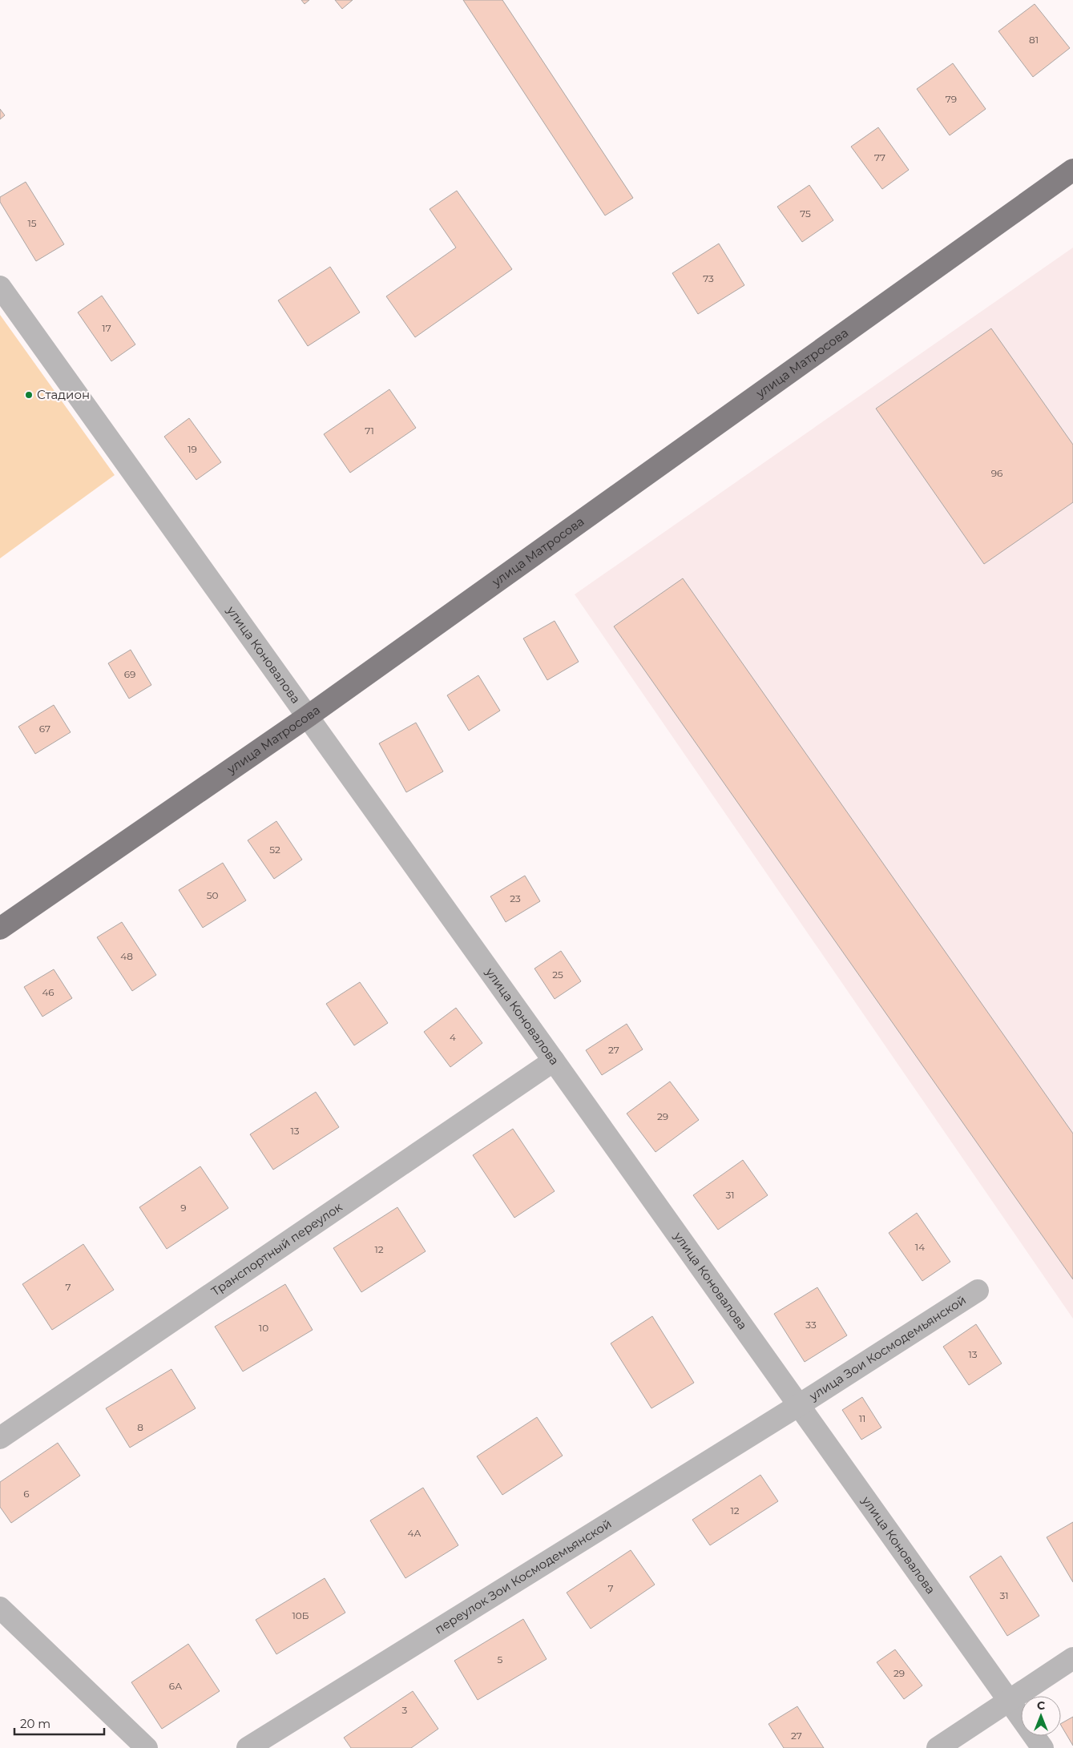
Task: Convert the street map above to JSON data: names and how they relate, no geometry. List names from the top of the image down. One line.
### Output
{"streets":{"main road":["улица Матросова"],"street":["улица Коновалова","Транспортный переулок","улица Зои Космодемьянской","переулок Зои Космодемьянской"]},"crossings":[["улица Матросова","улица Коновалова"],["улица Коновалова","Транспортный переулок"],["улица Коновалова","улица Зои Космодемьянской"],["улица Коновалова","переулок Зои Космодемьянской"],["улица Зои Космодемьянской","переулок Зои Космодемьянской"]],"places":["Стадион"],"house_numbers":["81","79","77","75","15","73","17","71","19","96","69","67","52","50","23","48","25","46","4","27","29","13","31","9","14","12","7","33","10","13","11","8","6","12","4А","7","31","10Б","5","29","6А","3","27"],"scale_bar":"20 m","north":"top"}
